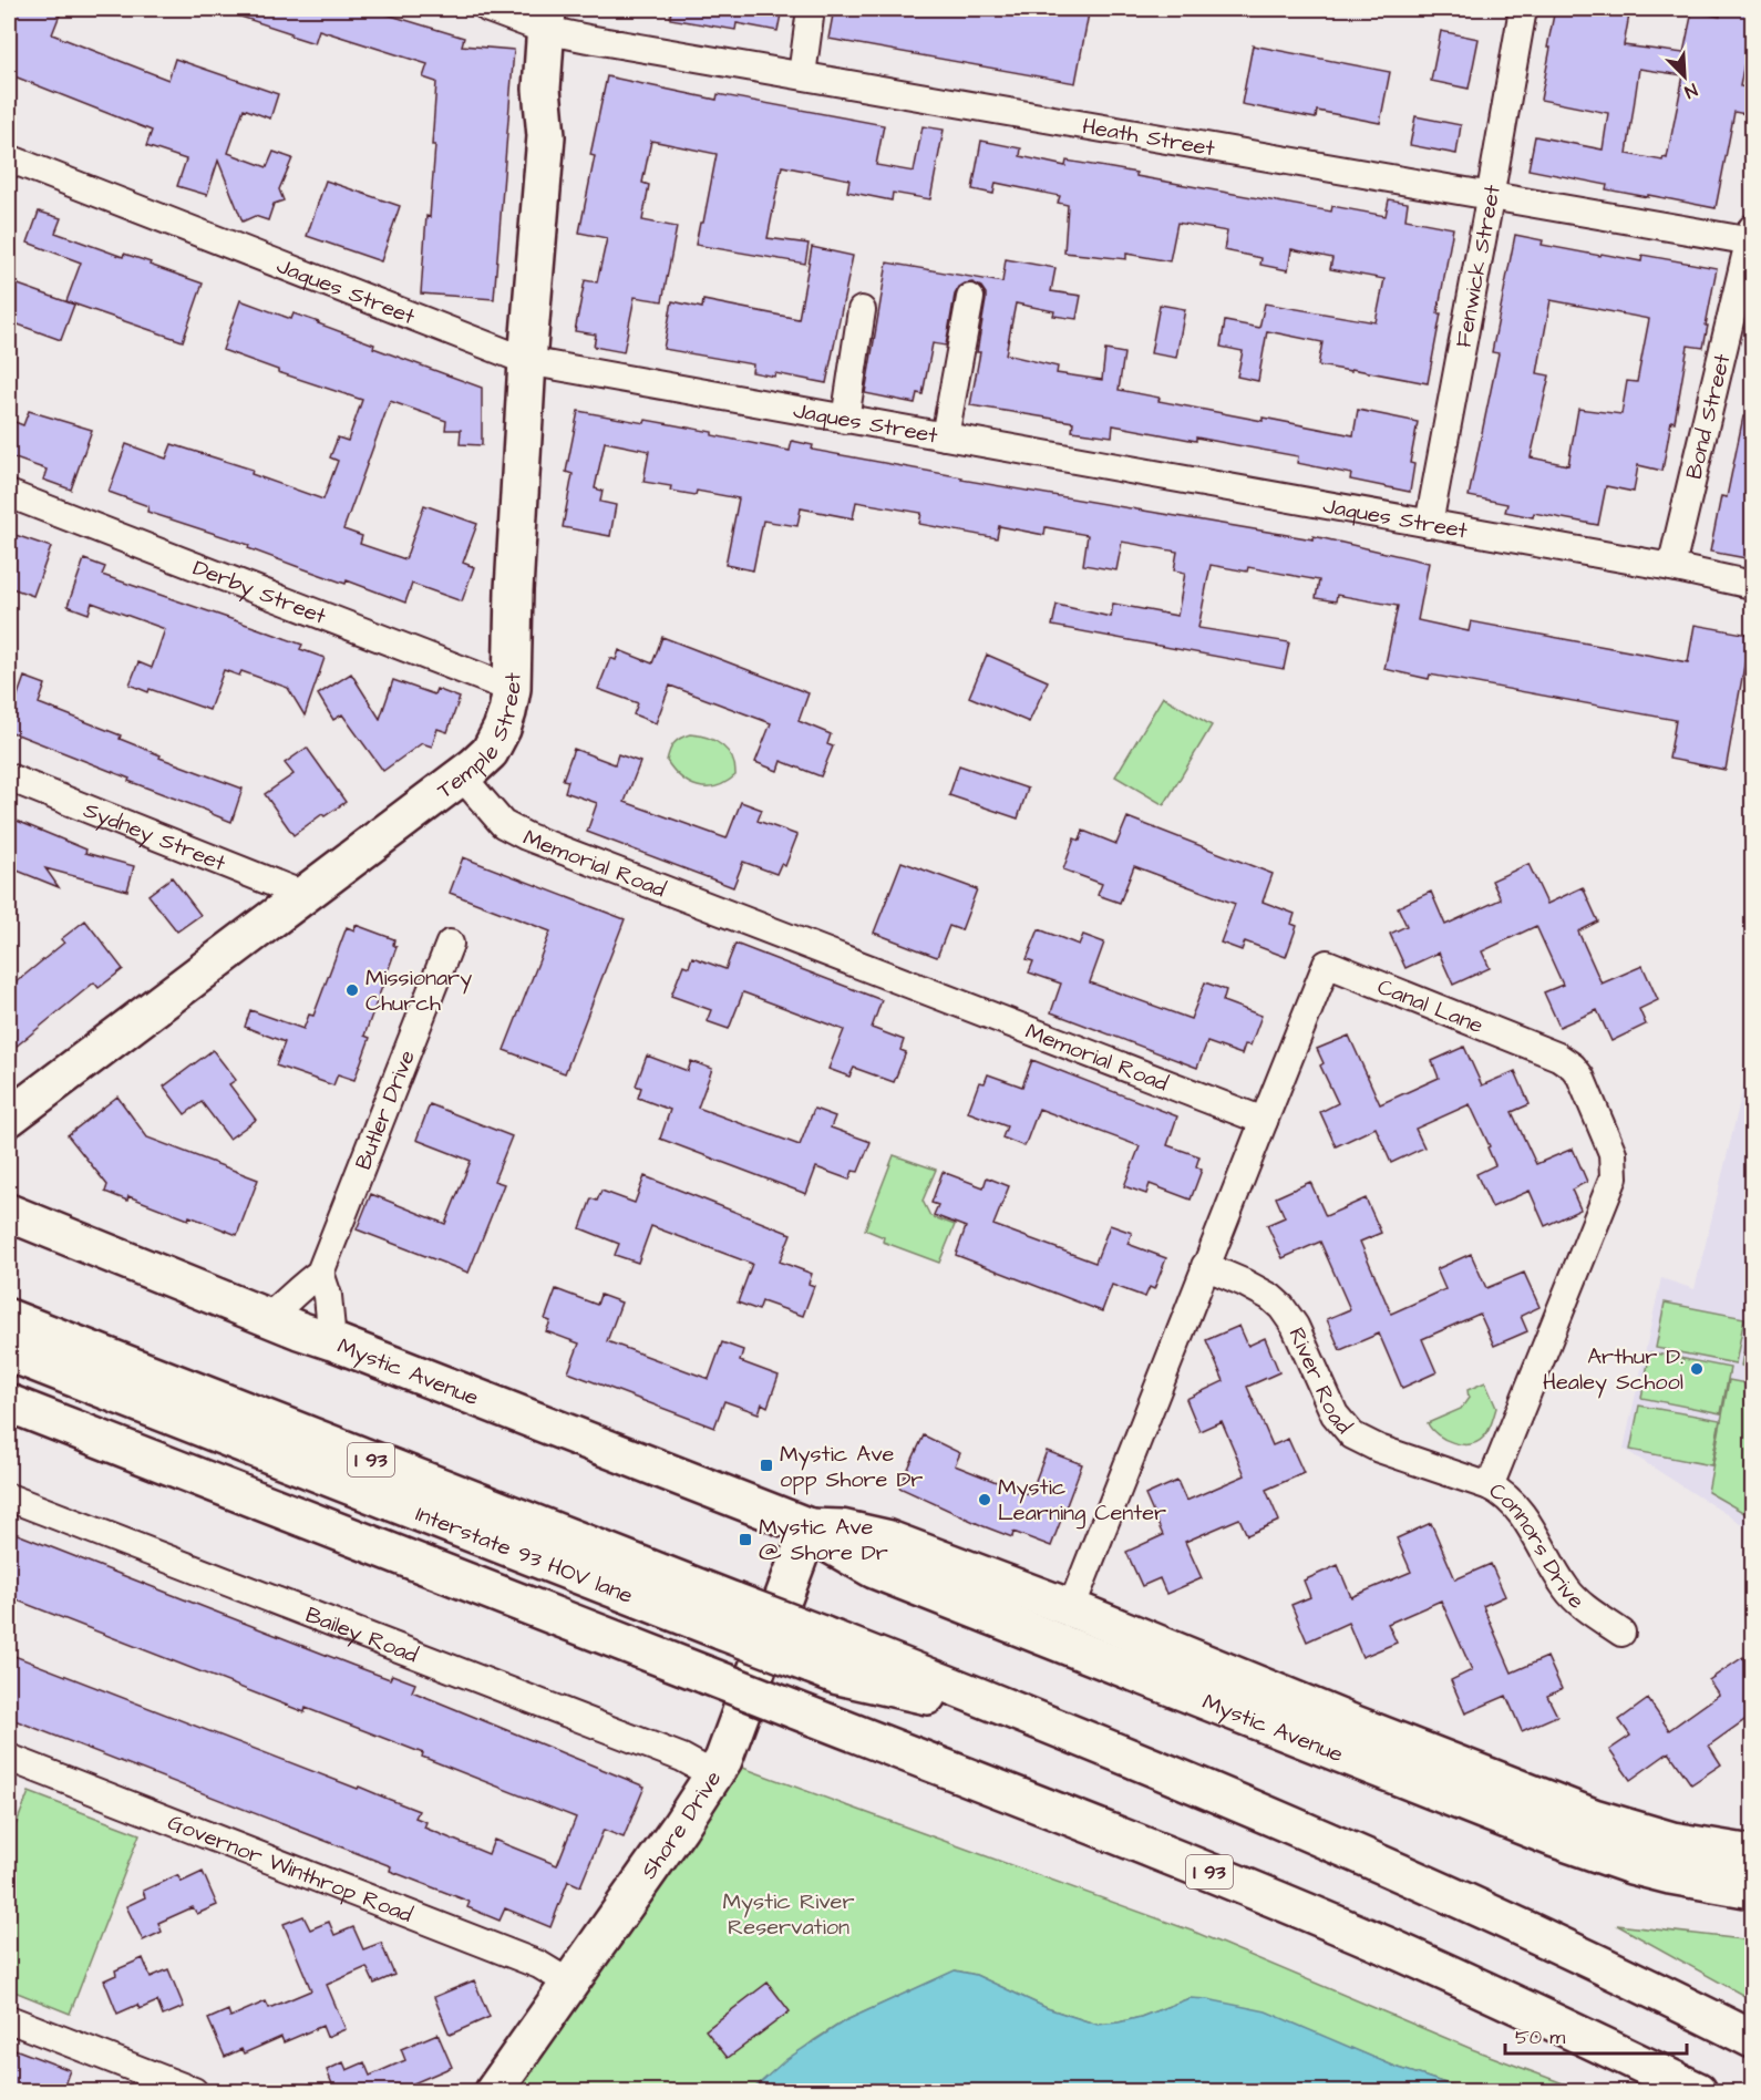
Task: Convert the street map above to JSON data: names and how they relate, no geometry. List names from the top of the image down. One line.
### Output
{"streets":{"main road":["Temple Street","Mystic Avenue","I 93","Interstate 93 HOV lane","Shore Drive"],"street":["Heath Street","Fenwick Street","Jaques Street","Bond Street","Derby Street","Sydney Street","Memorial Road","Canal Lane","Butler Drive","River Road","Connors Drive","Bailey Road","Governor Winthrop Road"]},"crossings":[["Heath Street","Fenwick Street"],["Heath Street","Bond Street"],["Heath Street","Temple Street"],["Fenwick Street","Jaques Street"],["Jaques Street","Bond Street"],["Jaques Street","Temple Street"],["Derby Street","Temple Street"],["Temple Street","Sydney Street"],["Temple Street","Memorial Road"],["Memorial Road","Canal Lane"],["Canal Lane","Connors Drive"],["Butler Drive","Mystic Avenue"],["Mystic Avenue","Shore Drive"],["River Road","Connors Drive"],["I 93","Interstate 93 HOV lane"],["Bailey Road","Shore Drive"],["Shore Drive","Governor Winthrop Road"]],"parks":["Mystic River Reservation"],"places":{"other":["Missionary Church","Arthur D. Healey School","Mystic Learning Center"],"transit":["Mystic Ave opp Shore Dr","Mystic Ave @ Shore Dr"]},"scale_bar":"50 m","north":"bottom right"}
